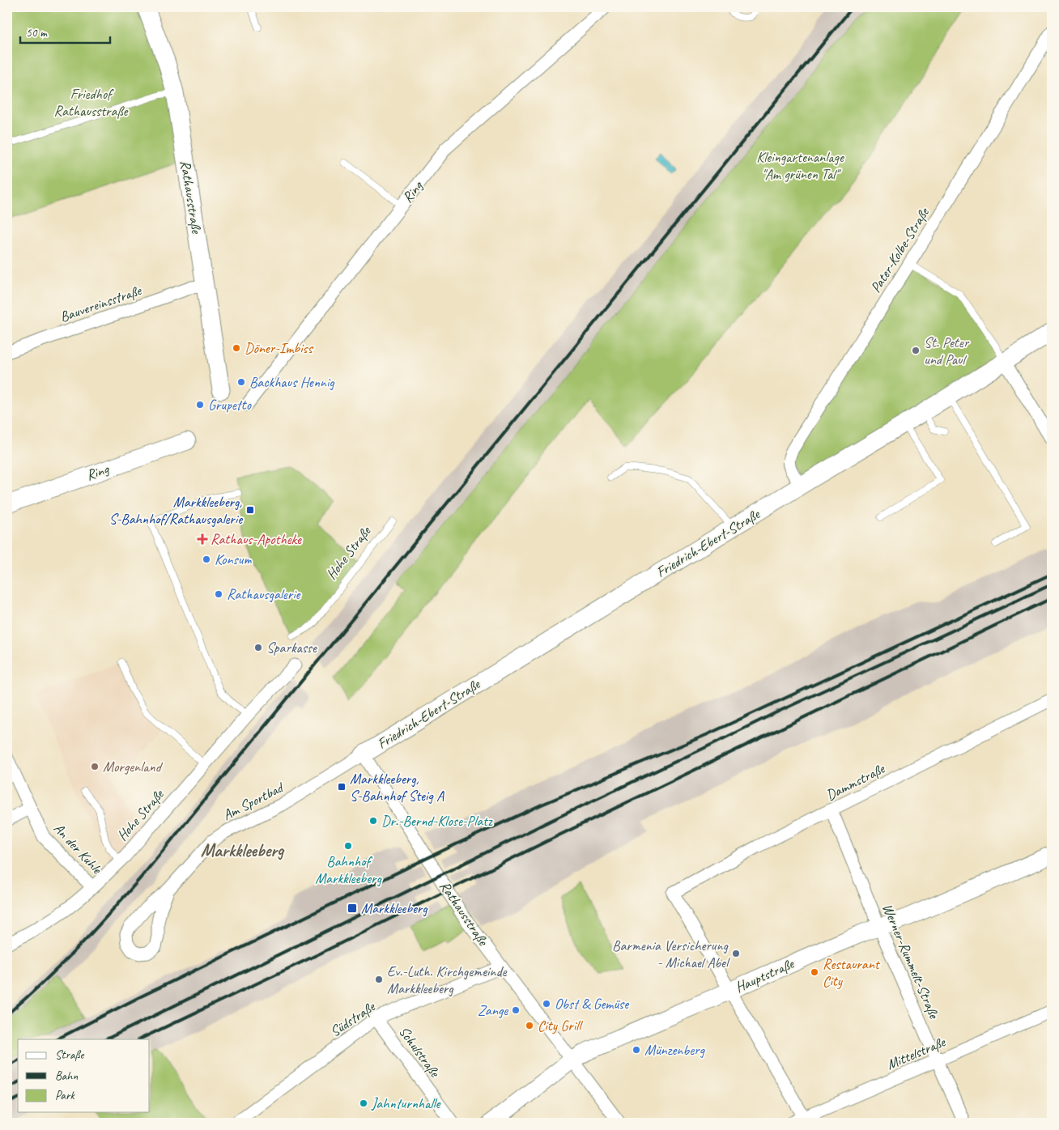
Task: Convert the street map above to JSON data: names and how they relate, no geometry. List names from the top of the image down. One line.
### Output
{"streets":{"street":["Ring","Rathausstraße","Pater-Kolbe-Straße","Bauvereinsstraße","Friedrich-Ebert-Straße","Hohe Straße","Dammstraße","Am Sportbad","An der Kuhle","Werner-Rummelt-Straße","Hauptstraße","Südstraße","Schulstraße","Mittelstraße"]},"crossings":[["Rathausstraße","Bauvereinsstraße"],["Rathausstraße","Friedrich-Ebert-Straße"],["Rathausstraße","Am Sportbad"],["Rathausstraße","Hauptstraße"],["Rathausstraße","Südstraße"],["Pater-Kolbe-Straße","Friedrich-Ebert-Straße"],["Friedrich-Ebert-Straße","Am Sportbad"],["Hohe Straße","An der Kuhle"],["Dammstraße","Werner-Rummelt-Straße"],["Dammstraße","Hauptstraße"],["Werner-Rummelt-Straße","Hauptstraße"],["Werner-Rummelt-Straße","Mittelstraße"],["Südstraße","Schulstraße"]],"districts":["Markkleeberg"],"parks":["Friedhof Rathausstraße","Kleingartenanlage \"Am grünen Tal\""],"places":{"other":["Döner-Imbiss","St. Peter und Paul","Backhaus Hennig","Grupetto","Konsum","Rathausgalerie","Sparkasse","Morgenland","Dr.-Bernd-Klose-Platz","Bahnhof Markkleeberg","Barmenia Versicherung - Michael Abel","Restaurant City","Ev.-Luth. Kirchgemeinde Markkleeberg","Obst & Gemüse","Zange","City Grill","Münzenberg","Jahnturnhalle"],"transit":["Markkleeberg, S-Bahnhof/Rathausgalerie","Markkleeberg, S-Bahnhof Steig A","Markkleeberg"],"health":["Rathaus-Apotheke"]},"legend":["Straße","Bahn","Park"],"scale_bar":"50 m"}
